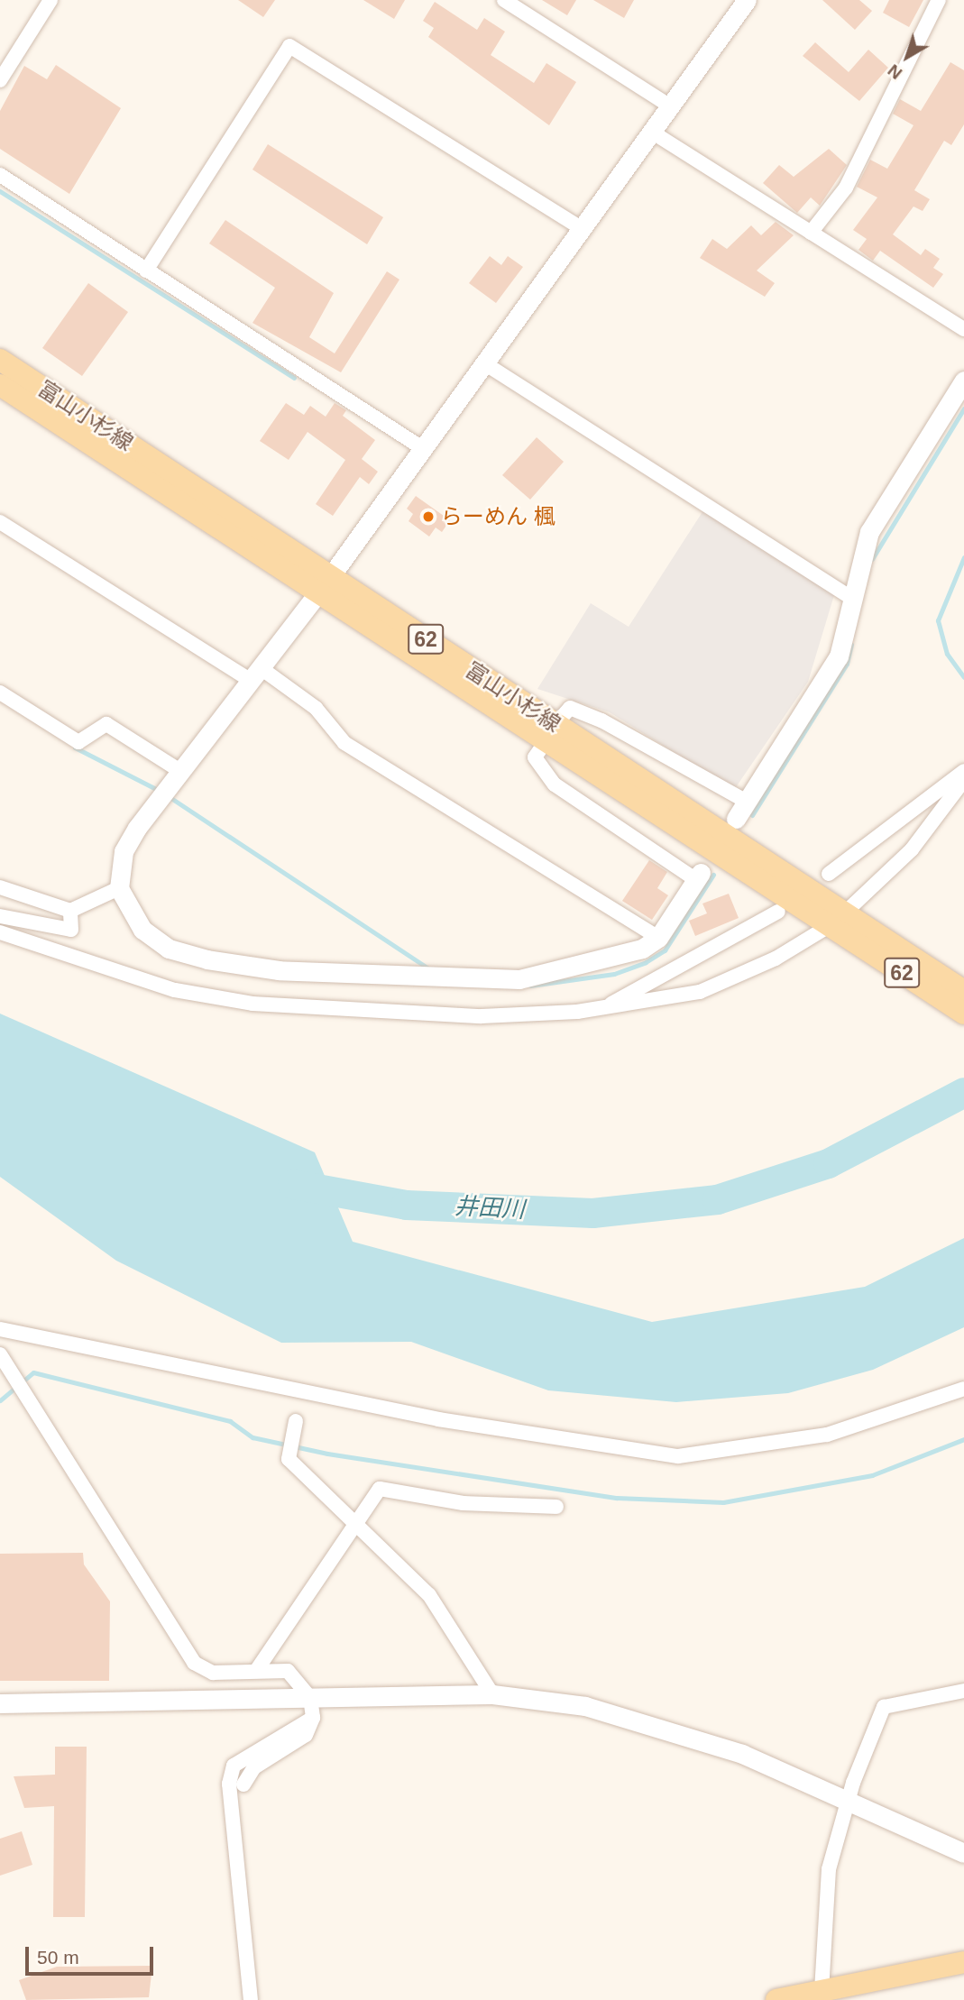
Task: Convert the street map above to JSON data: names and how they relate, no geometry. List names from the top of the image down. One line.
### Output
{"streets":{"main road":["富山小杉線","62"]},"water":["井田川"],"places":["らーめん 楓"],"scale_bar":"50 m","north":"bottom left"}
